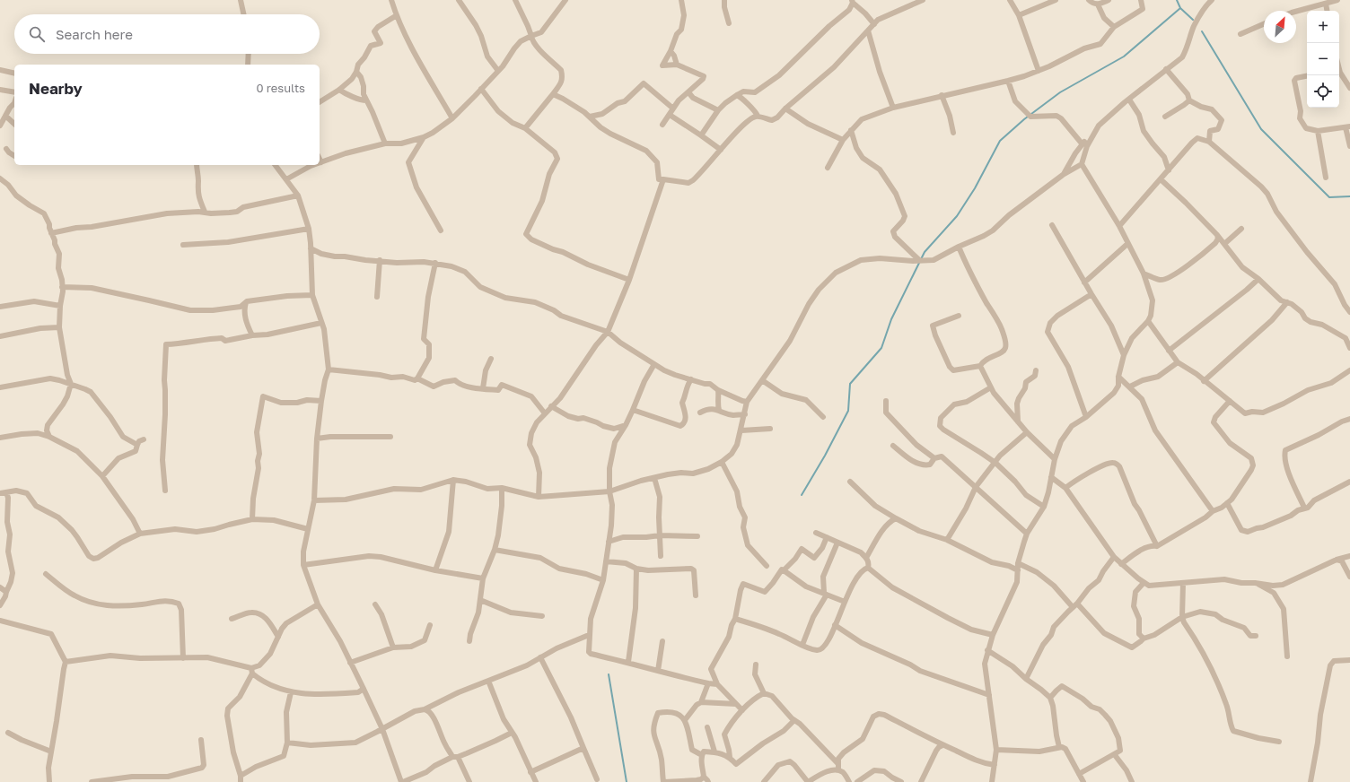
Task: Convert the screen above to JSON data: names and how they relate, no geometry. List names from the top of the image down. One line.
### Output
{"north":"top right","page":{"map_buttons":["+","−"],"search":"Search here","heading":["Nearby","0 results"]}}
